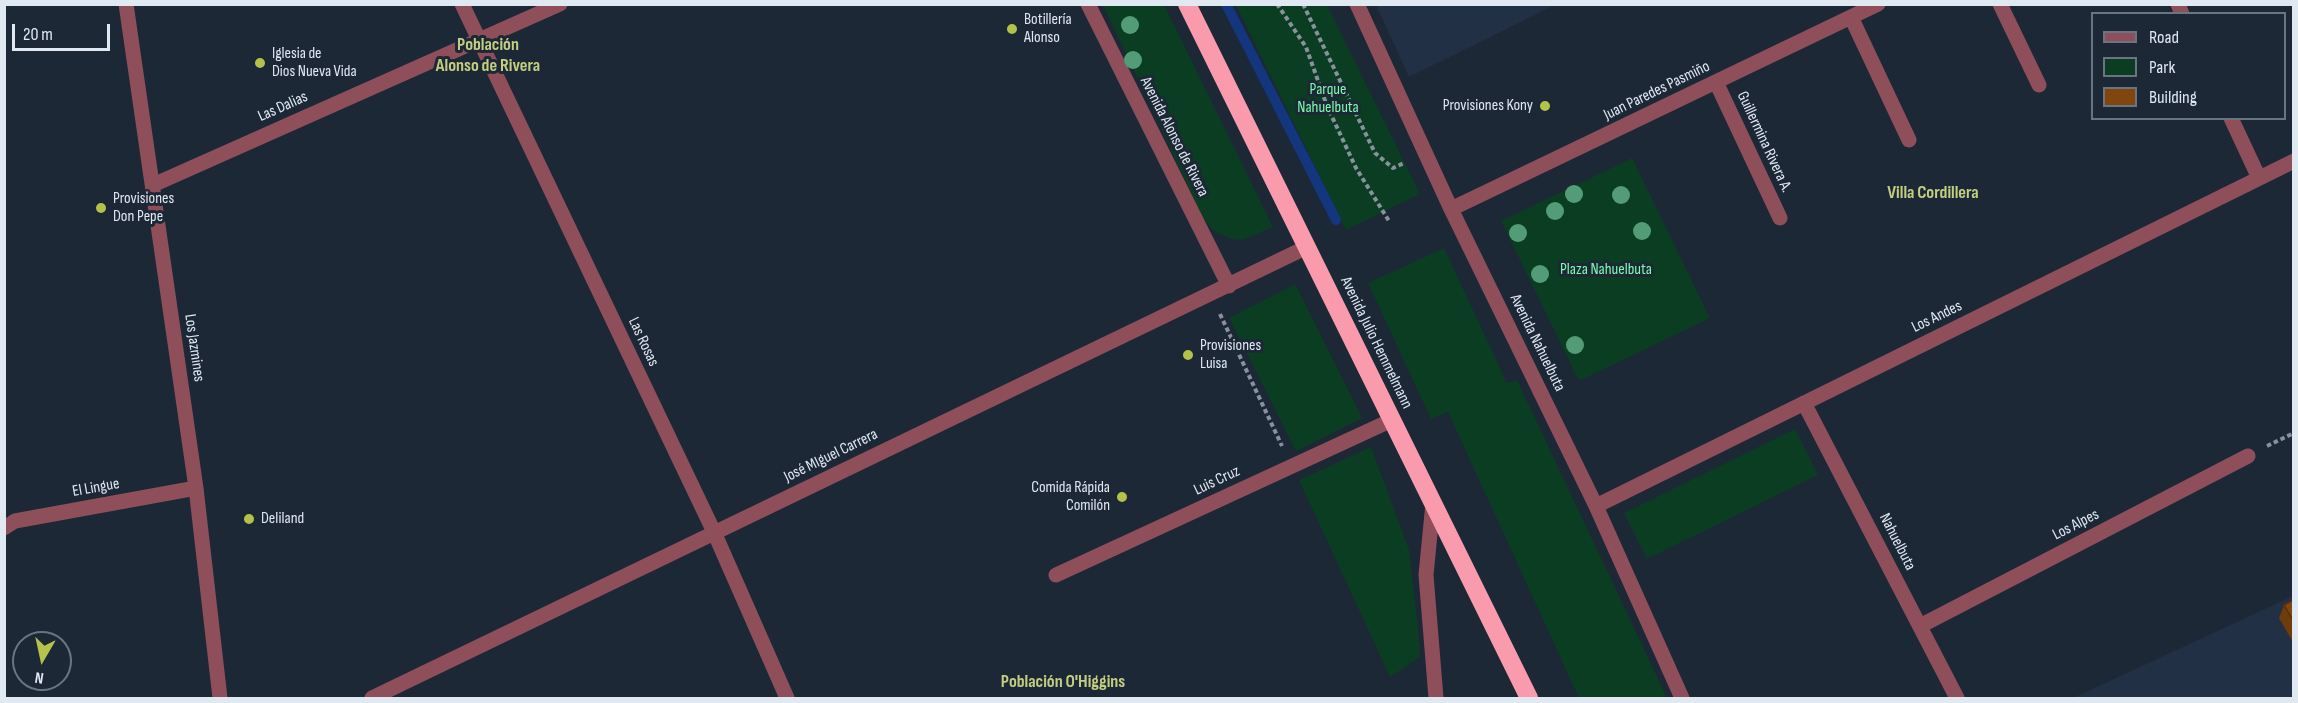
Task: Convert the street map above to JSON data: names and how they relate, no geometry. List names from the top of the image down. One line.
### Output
{"streets":{"highway":["Avenida Julio Hemmelmann"],"street":["Juan Paredes Pasmiño","Las Dalias","Avenida Alonso de Rivera","Guillermina Rivera A.","Los Andes","Las Rosas","Avenida Nahuelbuta","Los Jazmines","José MIguel Carrera","Luis Cruz","El Lingue","Los Alpes","Nahuelbuta"]},"crossings":[["Juan Paredes Pasmiño","Guillermina Rivera A."],["Juan Paredes Pasmiño","Avenida Nahuelbuta"],["Las Dalias","Las Rosas"],["Las Dalias","Los Jazmines"],["Avenida Alonso de Rivera","José MIguel Carrera"],["Los Andes","Avenida Nahuelbuta"],["Los Andes","Nahuelbuta"],["Las Rosas","José MIguel Carrera"],["Avenida Julio Hemmelmann","José MIguel Carrera"],["Avenida Julio Hemmelmann","Luis Cruz"],["Los Jazmines","El Lingue"],["Los Alpes","Nahuelbuta"]],"districts":["Población Alonso de Rivera","Villa Cordillera","Población O'Higgins"],"parks":["Parque Nahuelbuta","Plaza Nahuelbuta"],"places":["Botillería Alonso","Iglesia de Dios Nueva Vida","Provisiones Kony","Provisiones Don Pepe","Provisiones Luisa","Comida Rápida Comilón","Deliland"],"legend":["Road","Park","Building"],"scale_bar":"20 m","north":"bottom"}
